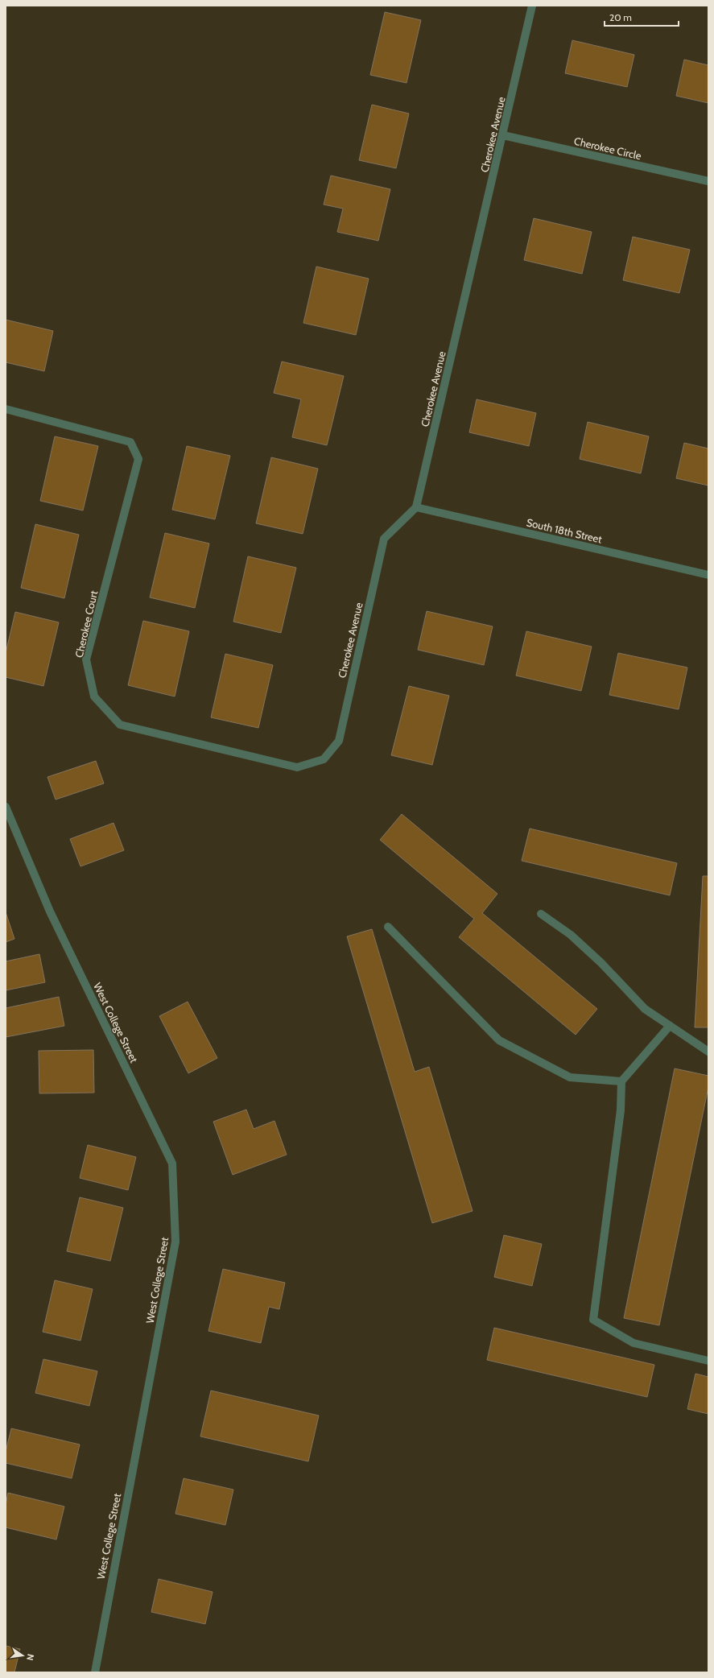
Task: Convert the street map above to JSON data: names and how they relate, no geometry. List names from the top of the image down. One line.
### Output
{"streets":{"street":["Cherokee Avenue","Cherokee Circle","South 18th Street","Cherokee Court","West College Street"]},"crossings":[["Cherokee Avenue","Cherokee Circle"],["Cherokee Avenue","South 18th Street"],["Cherokee Avenue","Cherokee Court"]],"scale_bar":"20 m","north":"right"}
